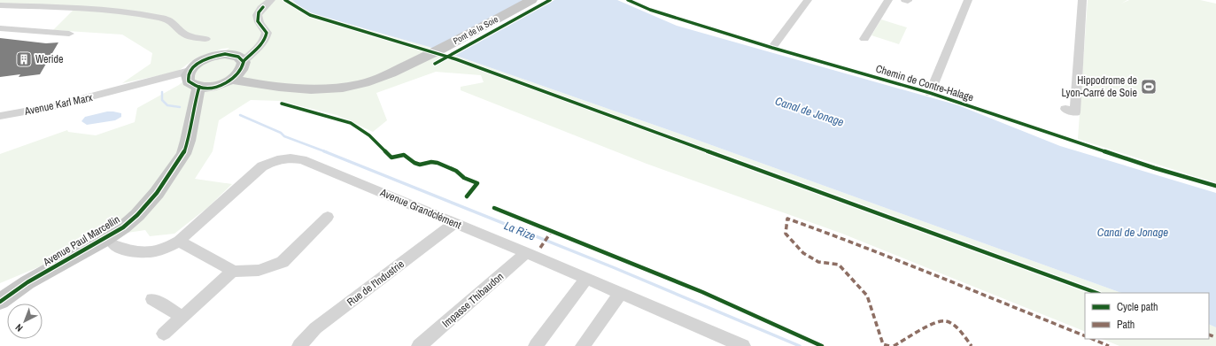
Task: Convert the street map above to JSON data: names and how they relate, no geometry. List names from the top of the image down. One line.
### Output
{"streets":{"main road":["Pont de la Soie","Avenue Paul Marcellin"],"street":["Avenue Karl Marx","Avenue Grandclément","Rue de l'Industrie","Impasse Thibaudon"],"cycle path":["Chemin de Contre-Halage"]},"crossings":[["Pont de la Soie","Avenue Karl Marx"],["Pont de la Soie","Avenue Paul Marcellin"],["Avenue Karl Marx","Avenue Paul Marcellin"],["Avenue Grandclément","Rue de l'Industrie"],["Avenue Grandclément","Impasse Thibaudon"]],"water":["Canal de Jonage","La Rize"],"places":{"building":["Weride"],"sports":["Hippodrome de Lyon-Carré de Soie"]},"legend":["Cycle path","Path"],"north":"bottom left"}
